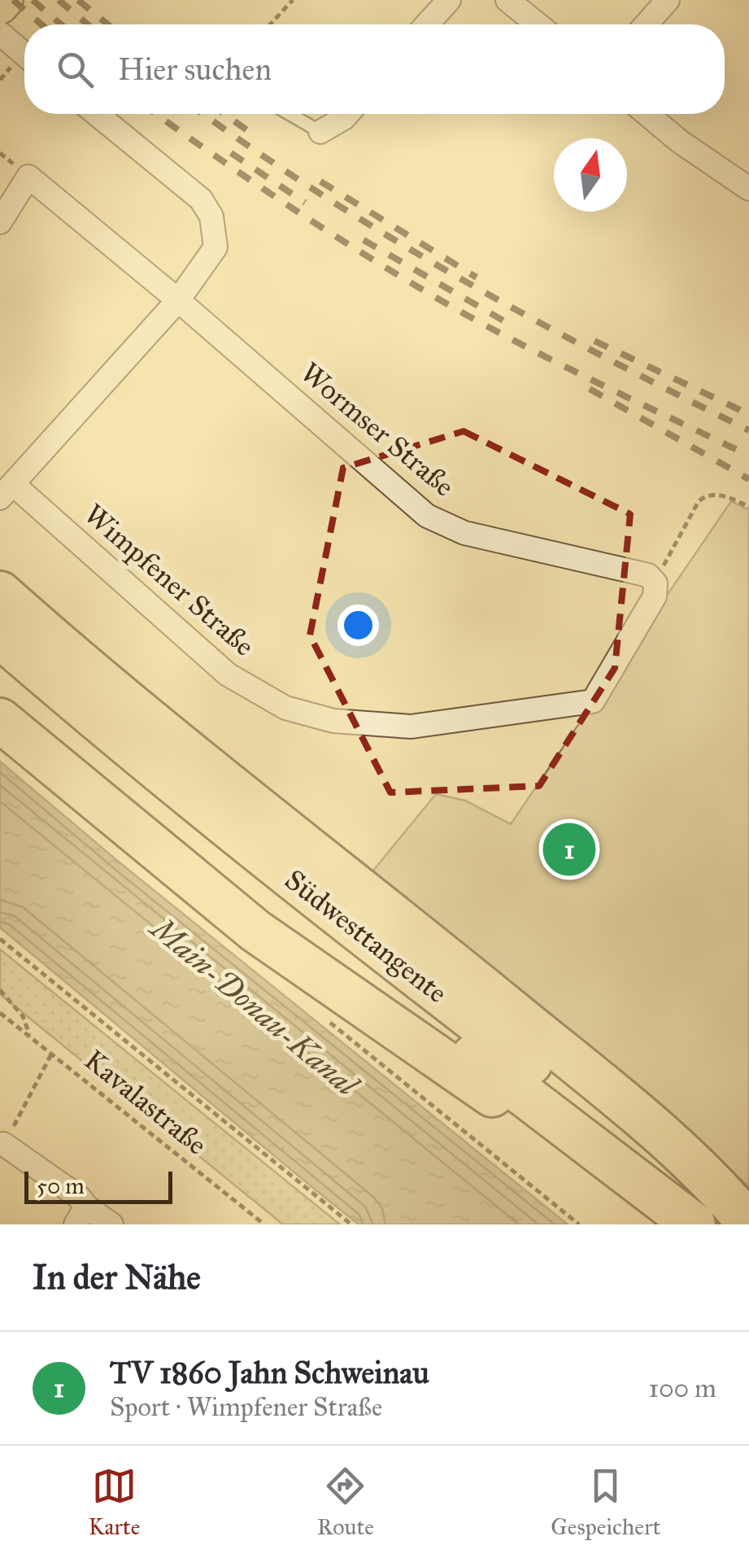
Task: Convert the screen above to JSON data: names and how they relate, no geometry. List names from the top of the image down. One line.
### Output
{"streets":{"highway":["Südwesttangente"],"street":["Wormser Straße","Wimpfener Straße"],"path":["Kavalastraße"]},"crossings":[["Wormser Straße","Wimpfener Straße"]],"water":["Main-Donau-Kanal"],"scale_bar":"50 m","north":"top","page":{"search":"Hier suchen","pins":"1","scale":"50 m","heading":"In der Nähe","list":[{"mark":"1","name":"TV 1860 Jahn Schweinau","note":"Sport · Wimpfener Straße","value":"100 m"}],"nav":["Karte","Route","Gespeichert"]}}
